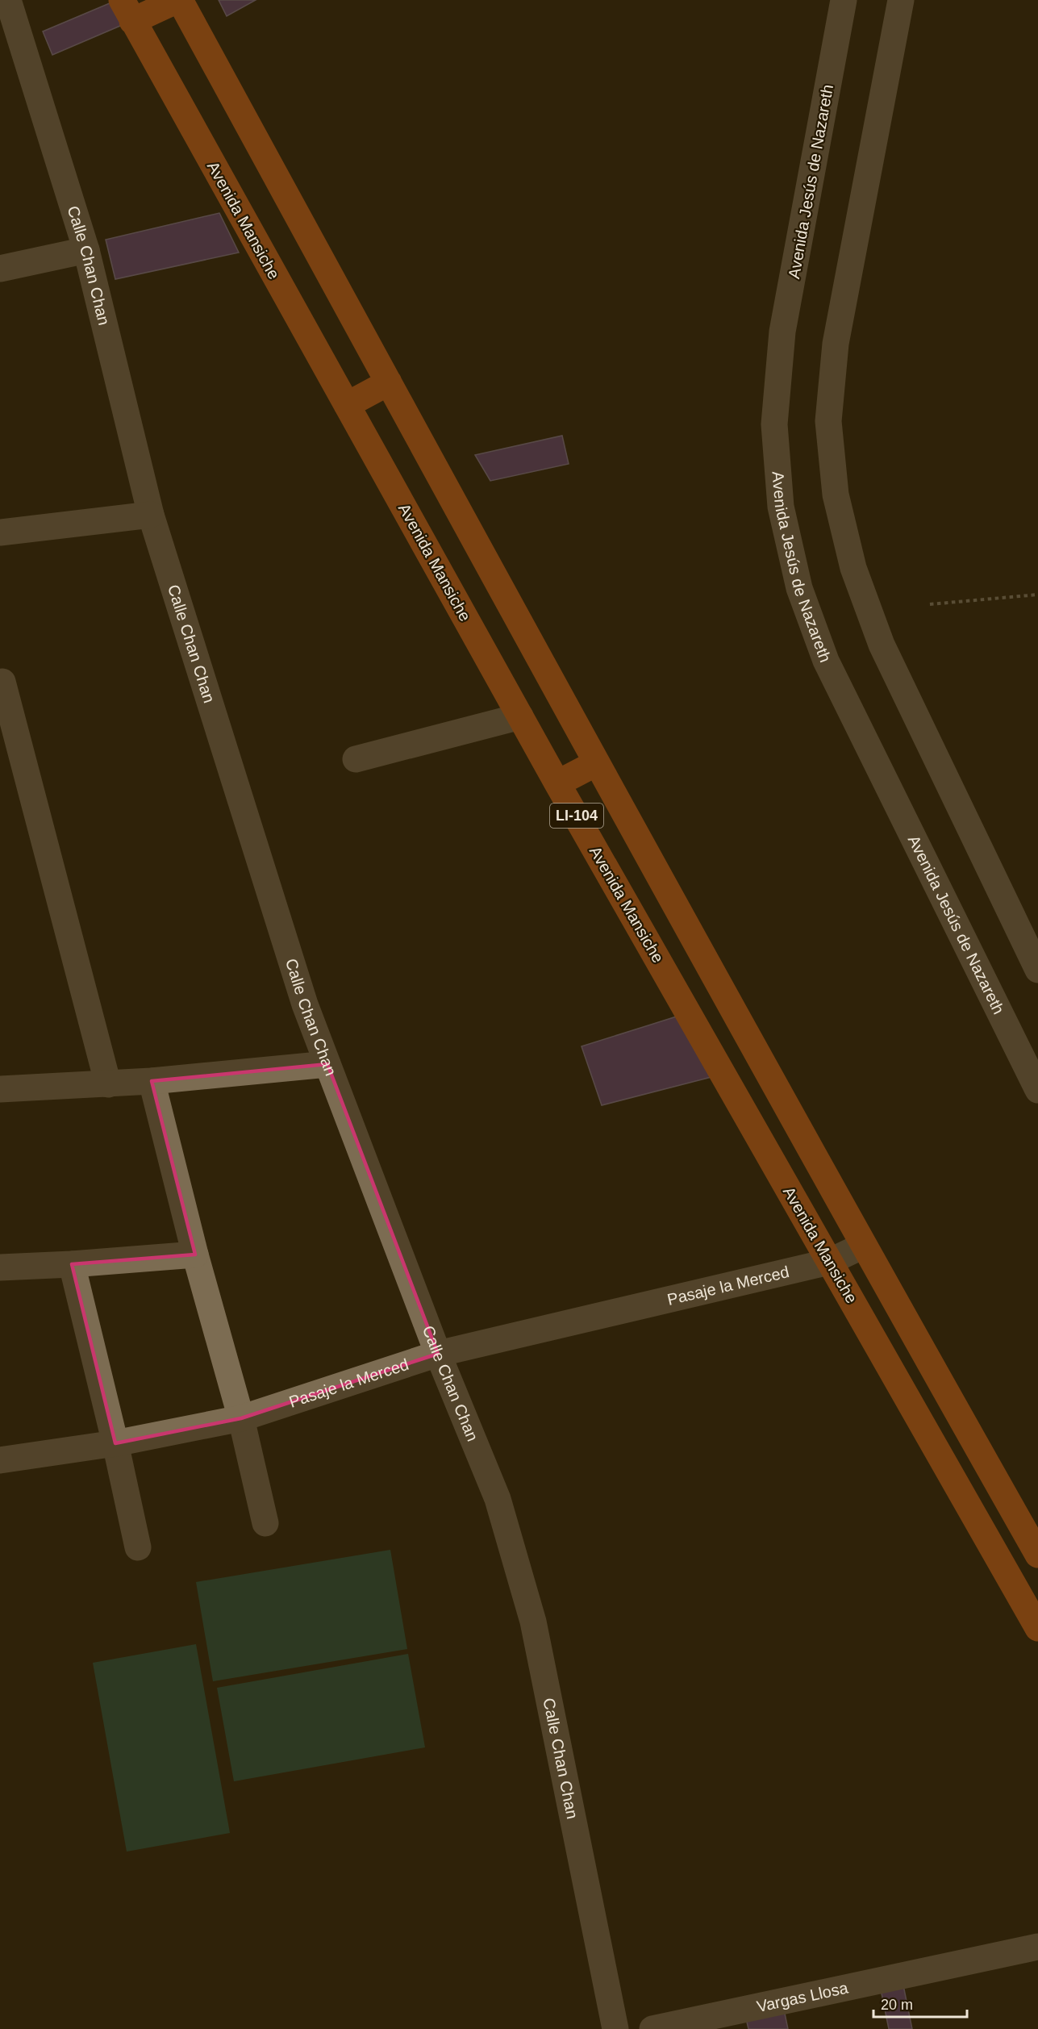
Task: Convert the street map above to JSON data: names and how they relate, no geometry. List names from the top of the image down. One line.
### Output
{"streets":{"highway":["Avenida Mansiche","LI-104"],"street":["Avenida Jesús de Nazareth","Calle Chan Chan","Pasaje la Merced","Vargas Llosa"]},"crossings":[["Avenida Mansiche","Pasaje la Merced"],["Calle Chan Chan","Pasaje la Merced"],["LI-104","Pasaje la Merced"]],"scale_bar":"20 m"}
